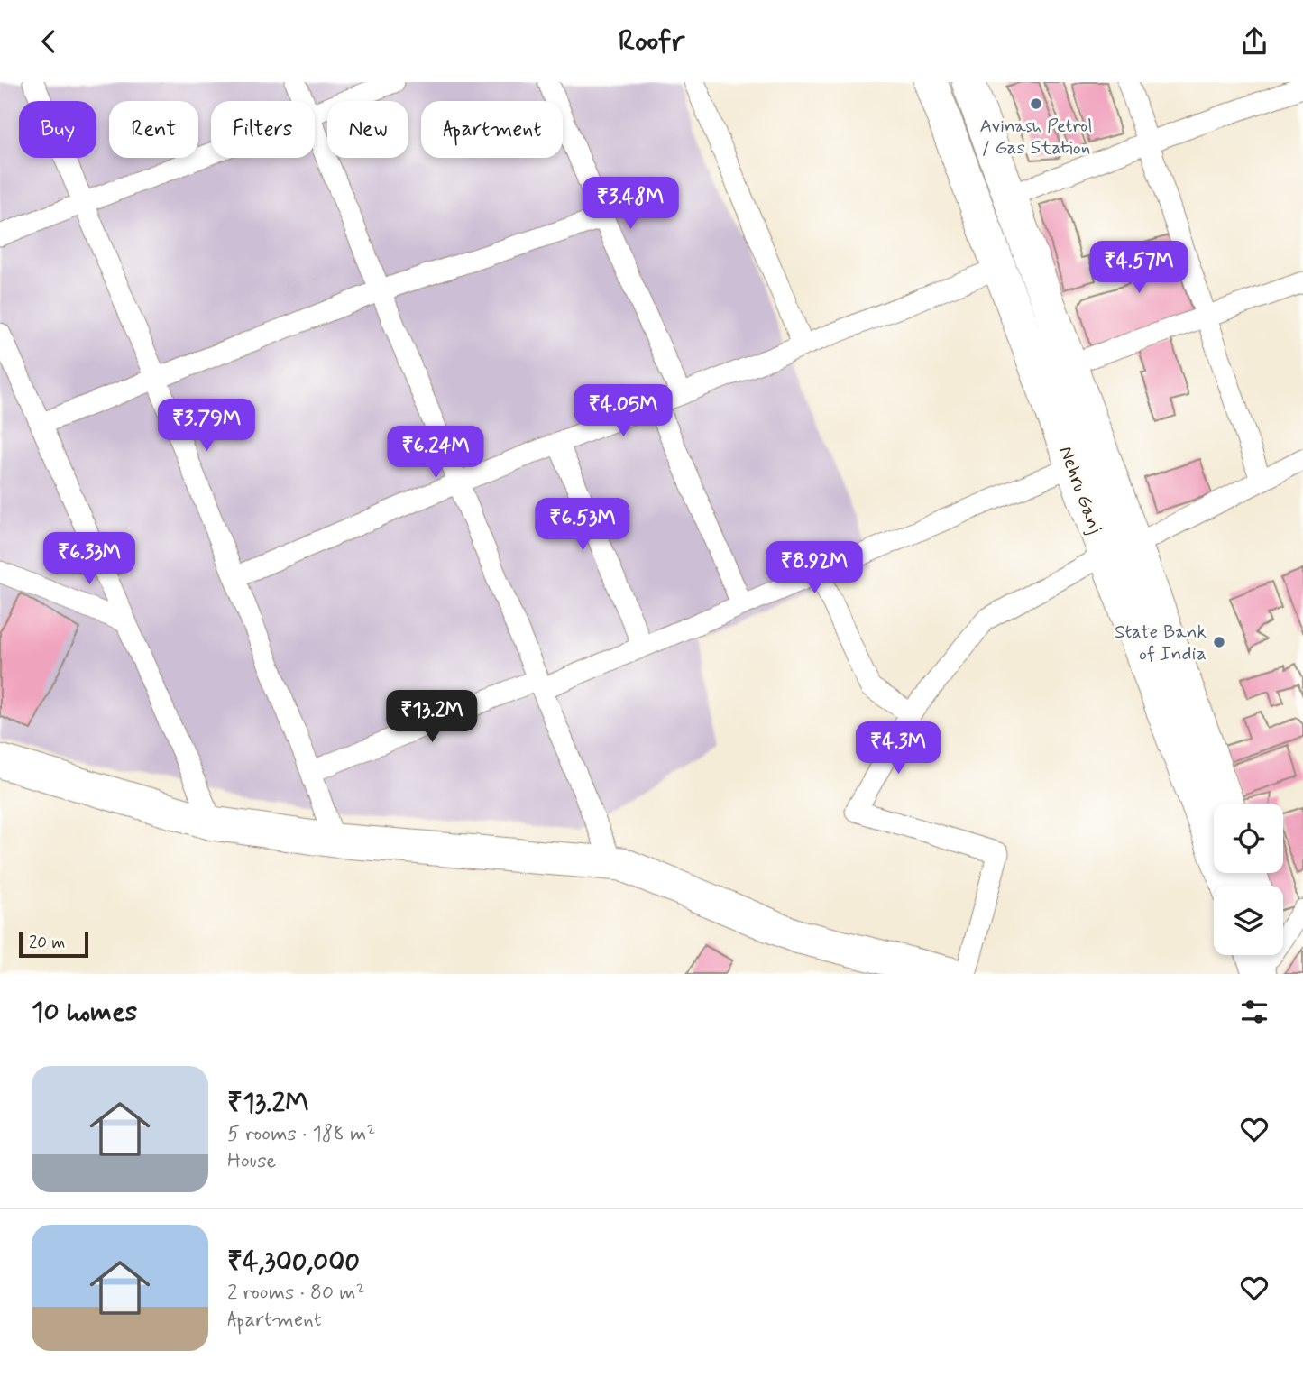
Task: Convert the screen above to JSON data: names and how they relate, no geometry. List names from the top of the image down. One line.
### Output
{"streets":{"main road":["Nehru Ganj"]},"places":["Avinash Petrol / Gas Station","State Bank of India"],"scale_bar":"20 m","page":{"header":"Roofr","chip":["Buy","Rent","Filters","New","Apartment"],"price":["₹3.48M","₹4.57M","₹4.05M","₹3.79M","₹6.24M","₹6.53M","₹6.33M","₹8.92M","₹13.2M","₹4.3M"],"scale":"20 m","heading":"10 homes","list":[{"name":"₹13.2M","note":"5 rooms · 188 m² · House"},{"name":"₹4,300,000","note":"2 rooms · 80 m² · Apartment"}]}}
